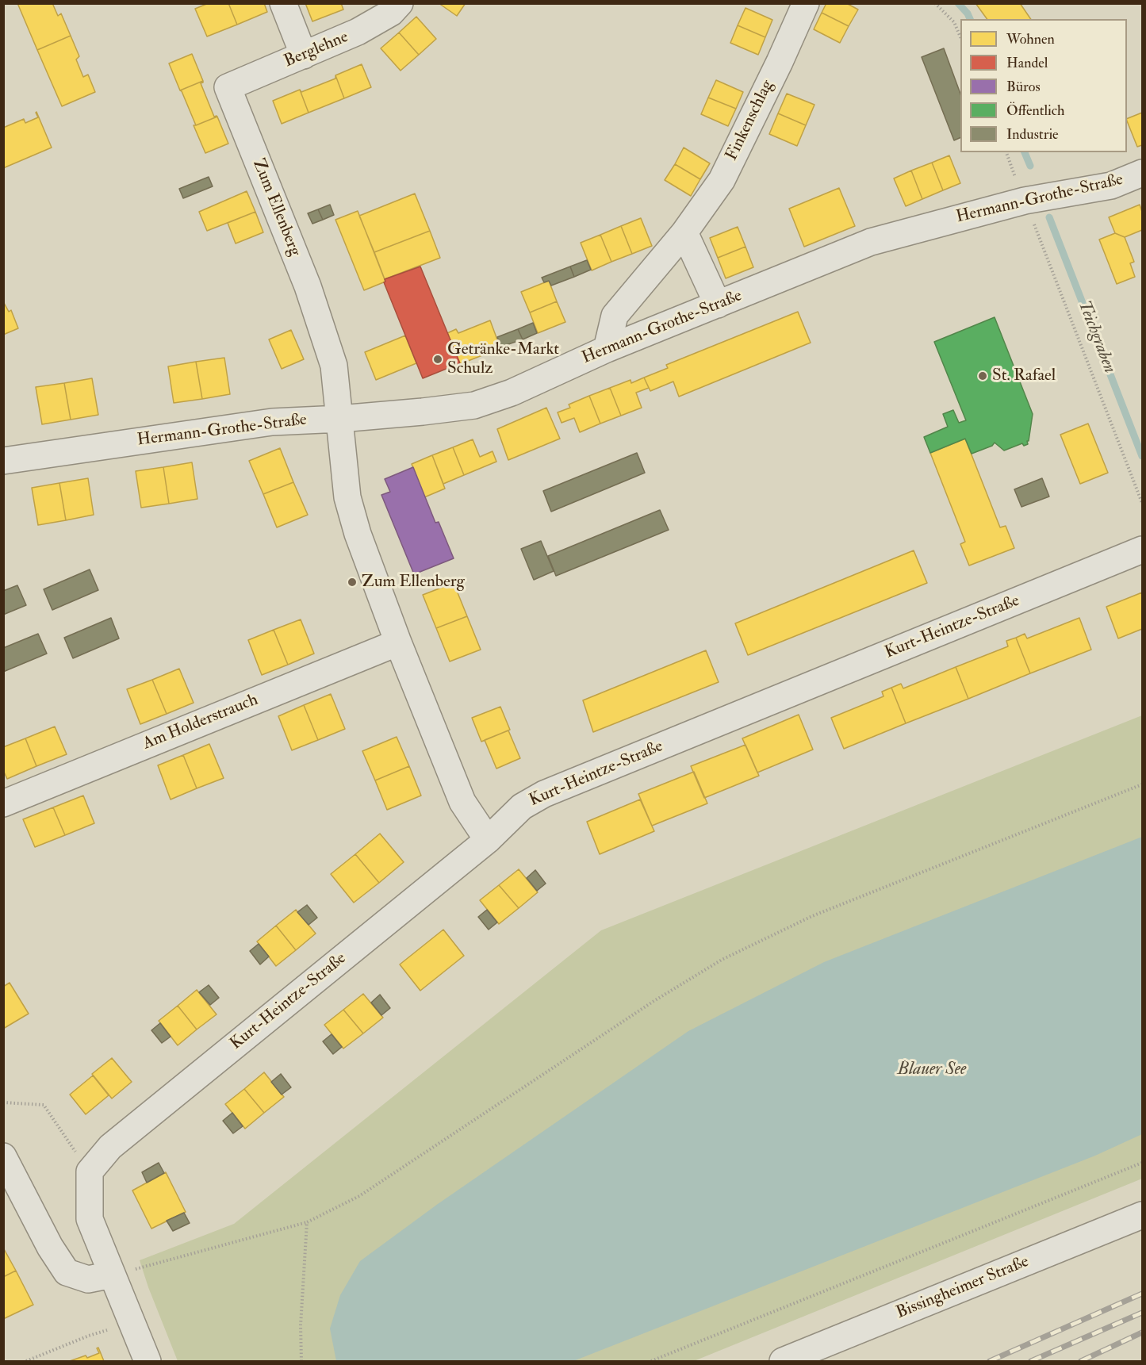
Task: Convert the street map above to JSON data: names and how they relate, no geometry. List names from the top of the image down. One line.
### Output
{"streets":{"street":["Berglehne","Finkenschlag","Hermann-Grothe-Straße","Zum Ellenberg","Kurt-Heintze-Straße","Am Holderstrauch","Bissingheimer Straße"]},"crossings":[["Berglehne","Zum Ellenberg"],["Finkenschlag","Hermann-Grothe-Straße"],["Hermann-Grothe-Straße","Zum Ellenberg"],["Zum Ellenberg","Kurt-Heintze-Straße"],["Zum Ellenberg","Am Holderstrauch"]],"water":["Teichgraben","Blauer See"],"places":["Getränke-Markt Schulz","St. Rafael","Zum Ellenberg"],"legend":["Wohnen","Handel","Büros","Öffentlich","Industrie"]}
